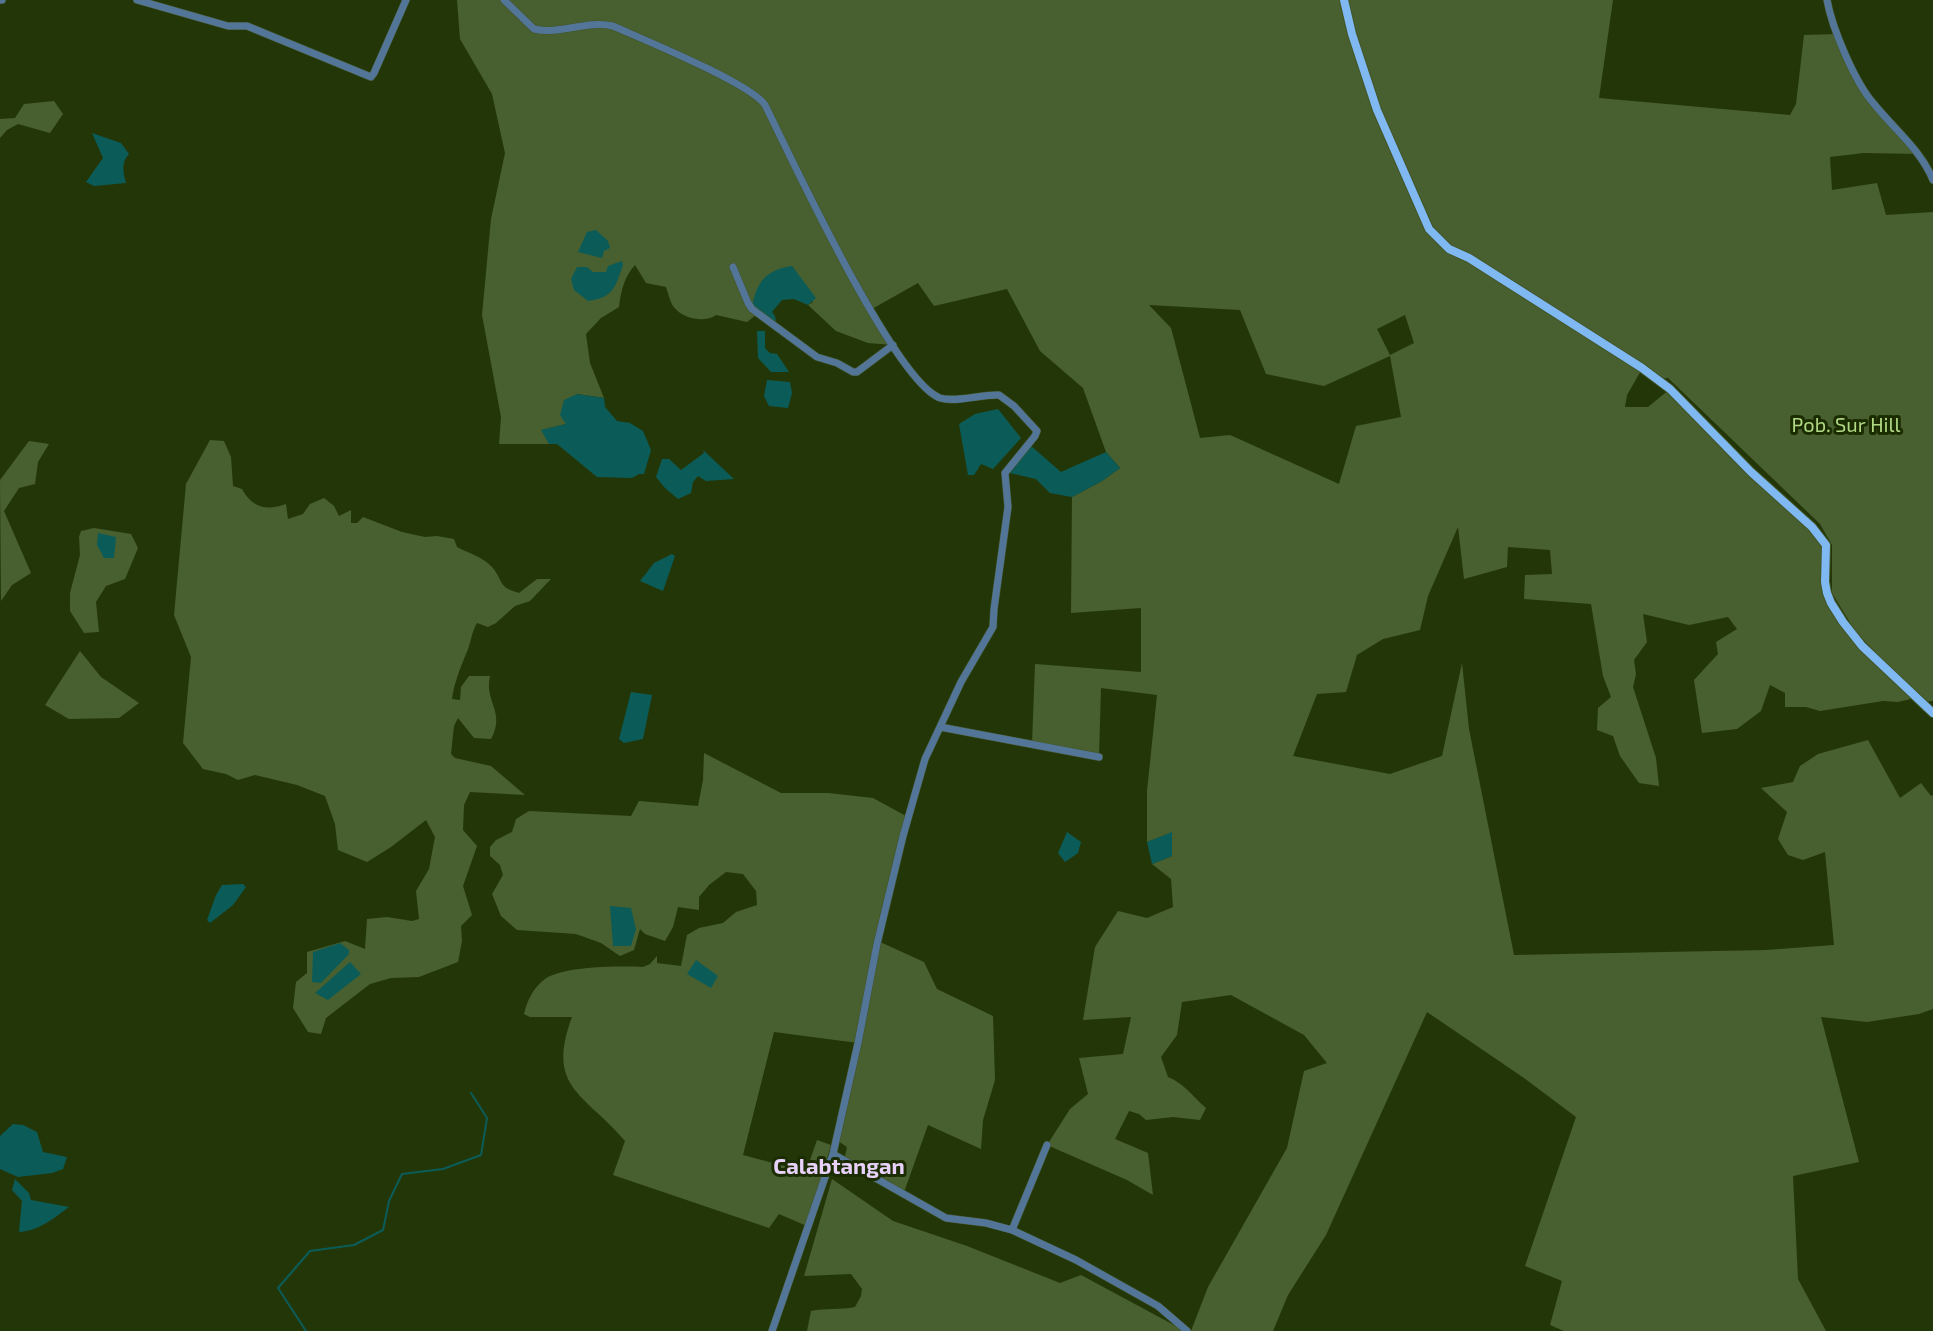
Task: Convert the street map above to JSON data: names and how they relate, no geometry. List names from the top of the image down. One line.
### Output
{"districts":["Calabtangan"],"parks":["Pob. Sur Hill"]}
